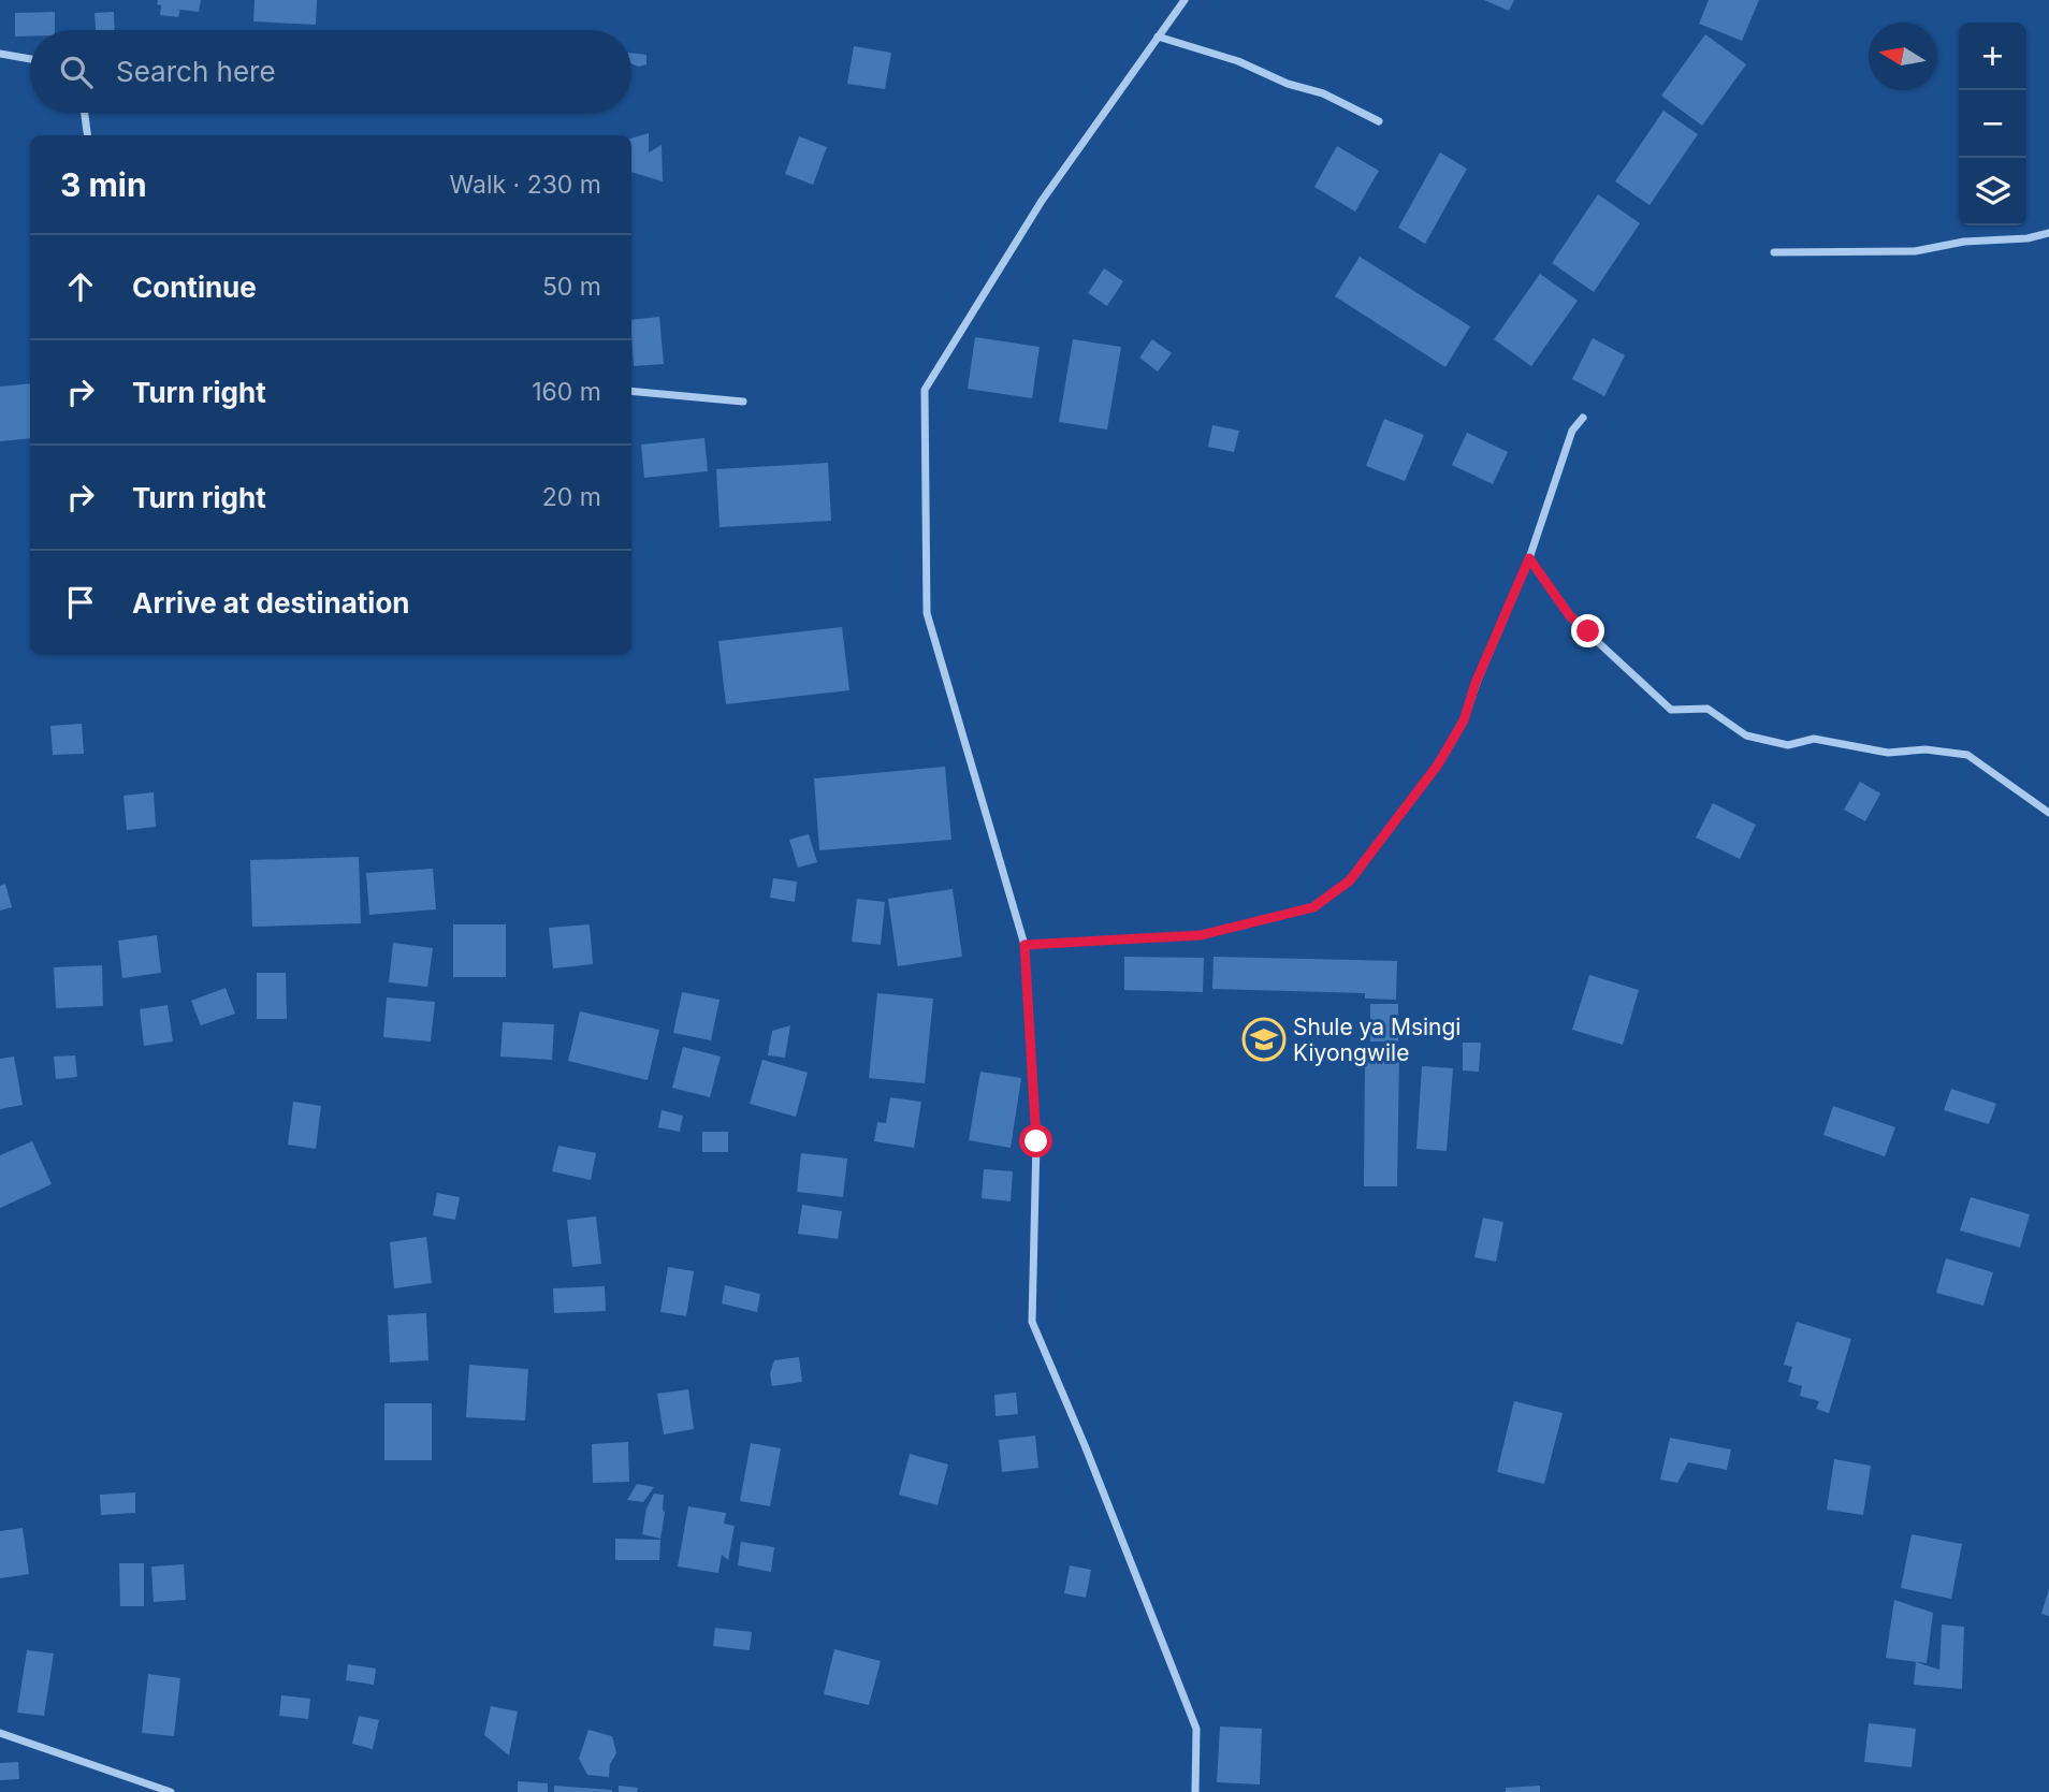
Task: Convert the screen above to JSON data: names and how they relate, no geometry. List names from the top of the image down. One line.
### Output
{"places":{"school or university":["Shule ya Msingi Kiyongwile"]},"north":"left","page":{"map_buttons":["+","−"],"search":"Search here","heading":["3 min","Walk · 230 m"],"list":[["Continue","50 m"],["Turn right","160 m"],["Turn right","20 m"],"Arrive at destination"]}}
